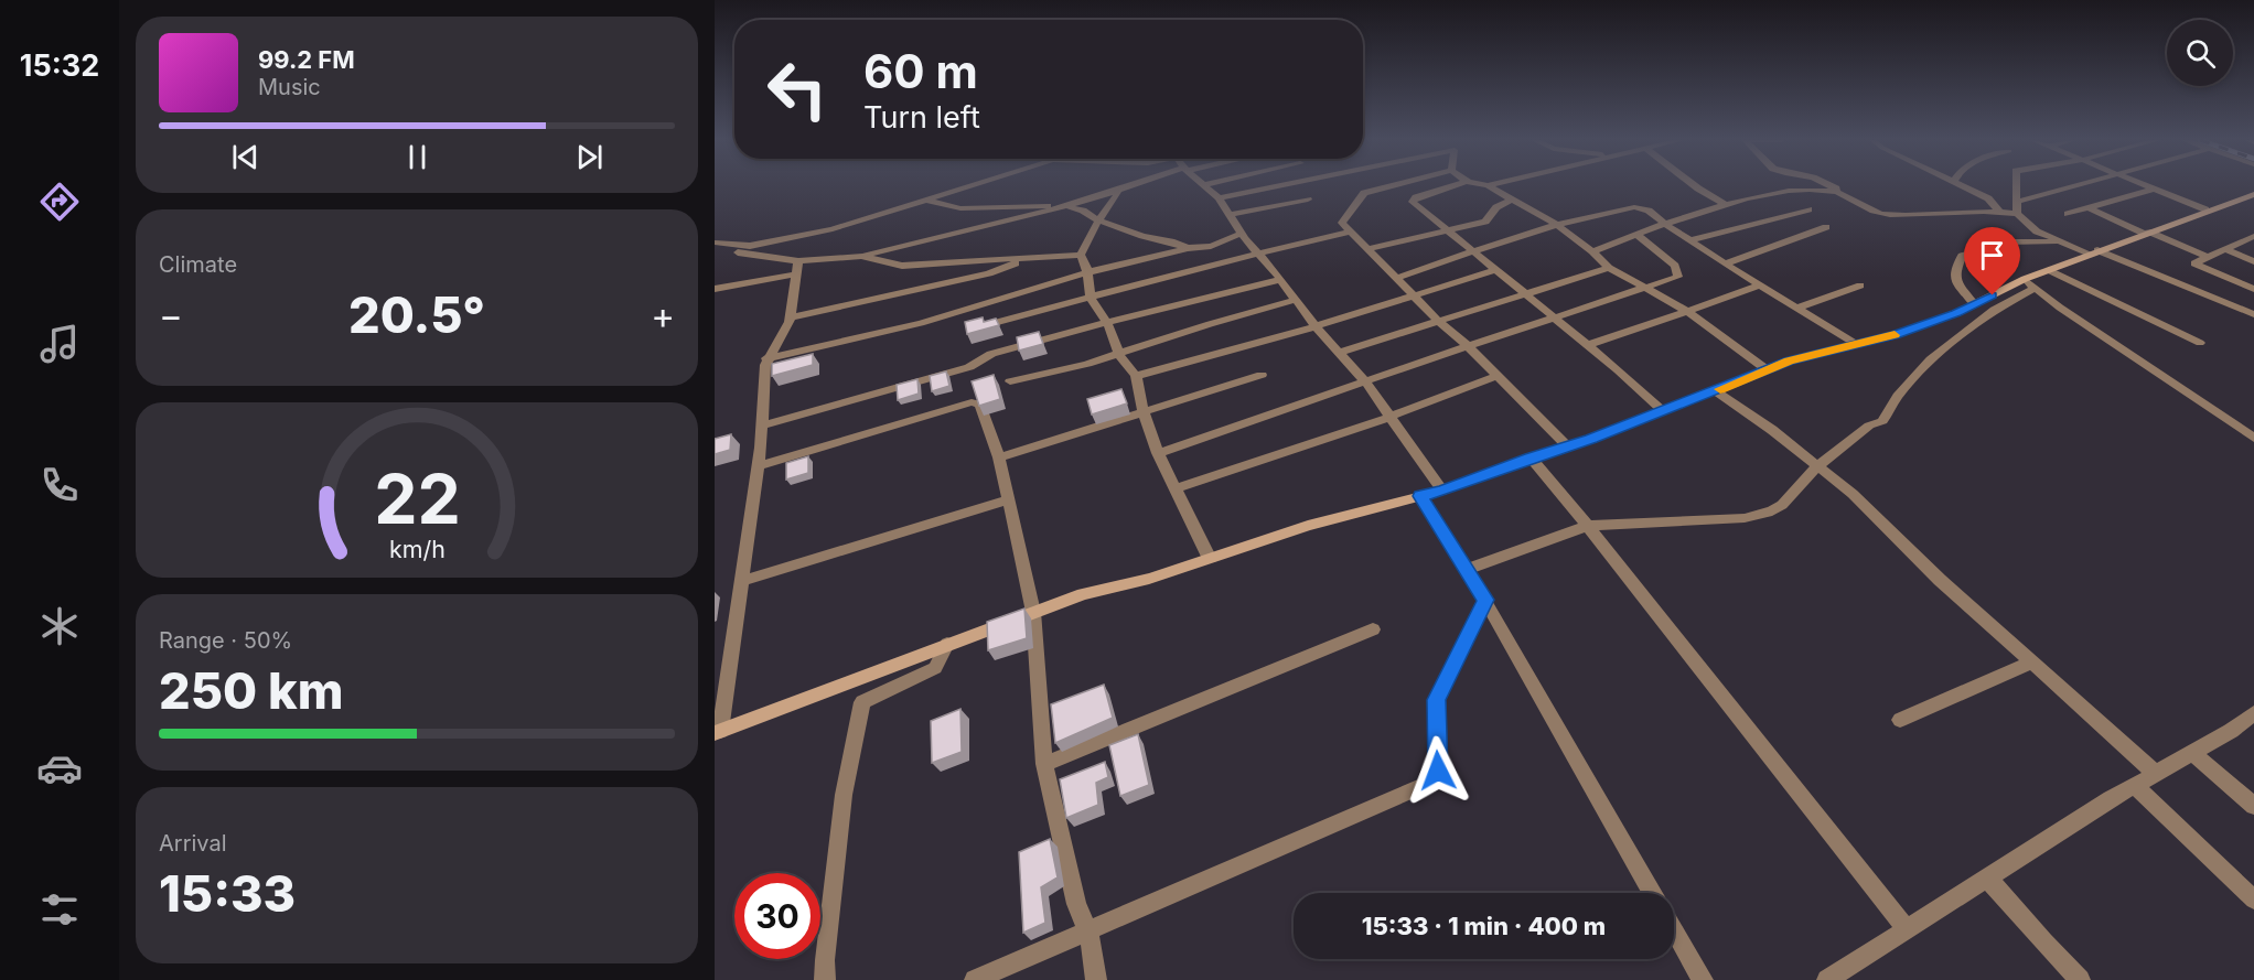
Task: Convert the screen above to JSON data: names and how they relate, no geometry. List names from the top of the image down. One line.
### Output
{"page":{"tabs":"15:32","turn":["60 m","Turn left"],"song":["99.2 FM","Music"],"tile":["Climate",["Range · 50%","250 km"],["Arrival","15:33"]],"heat":["−","20.5°","+"],"limit":"30","trip":"15:33 · 1 min · 400 m","gauge":["22","km/h"]}}
